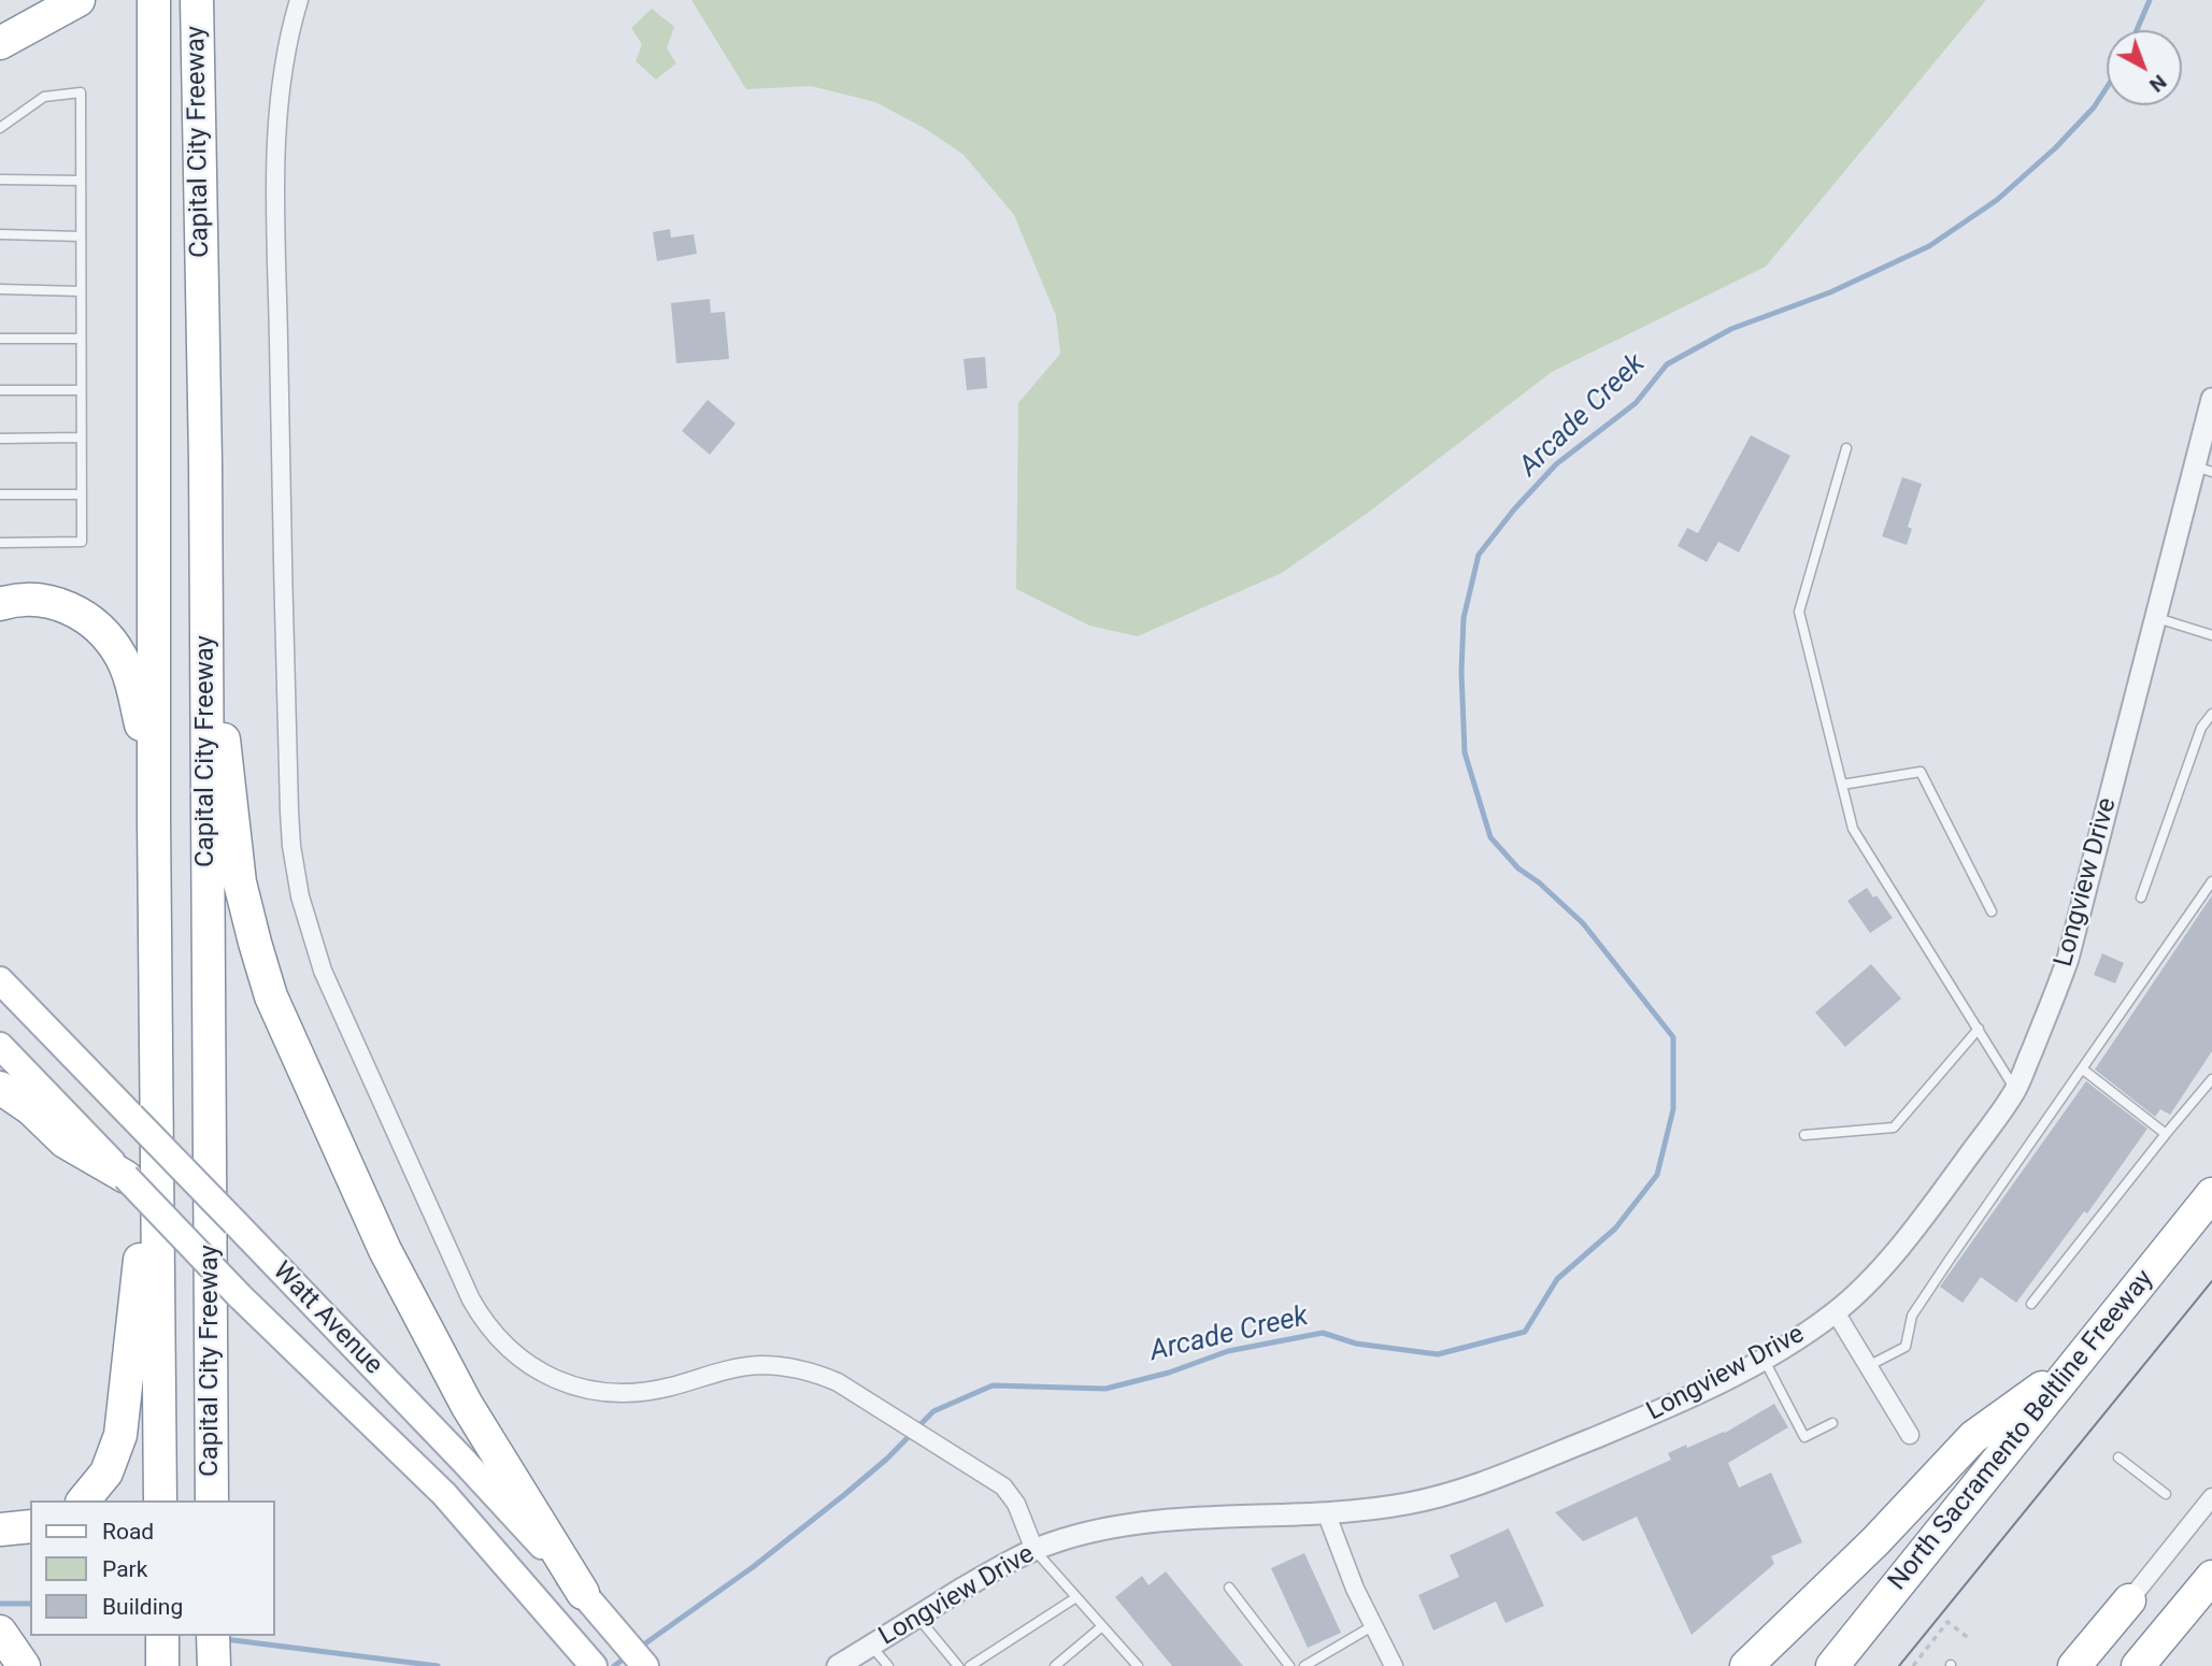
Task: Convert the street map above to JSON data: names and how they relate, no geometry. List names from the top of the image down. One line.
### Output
{"streets":{"highway":["Capital City Freeway","North Sacramento Beltline Freeway"],"main road":["Watt Avenue"],"street":["Longview Drive"]},"crossings":[["Capital City Freeway","Watt Avenue"]],"water":["Arcade Creek"],"legend":["Road","Park","Building"],"north":"bottom right"}
